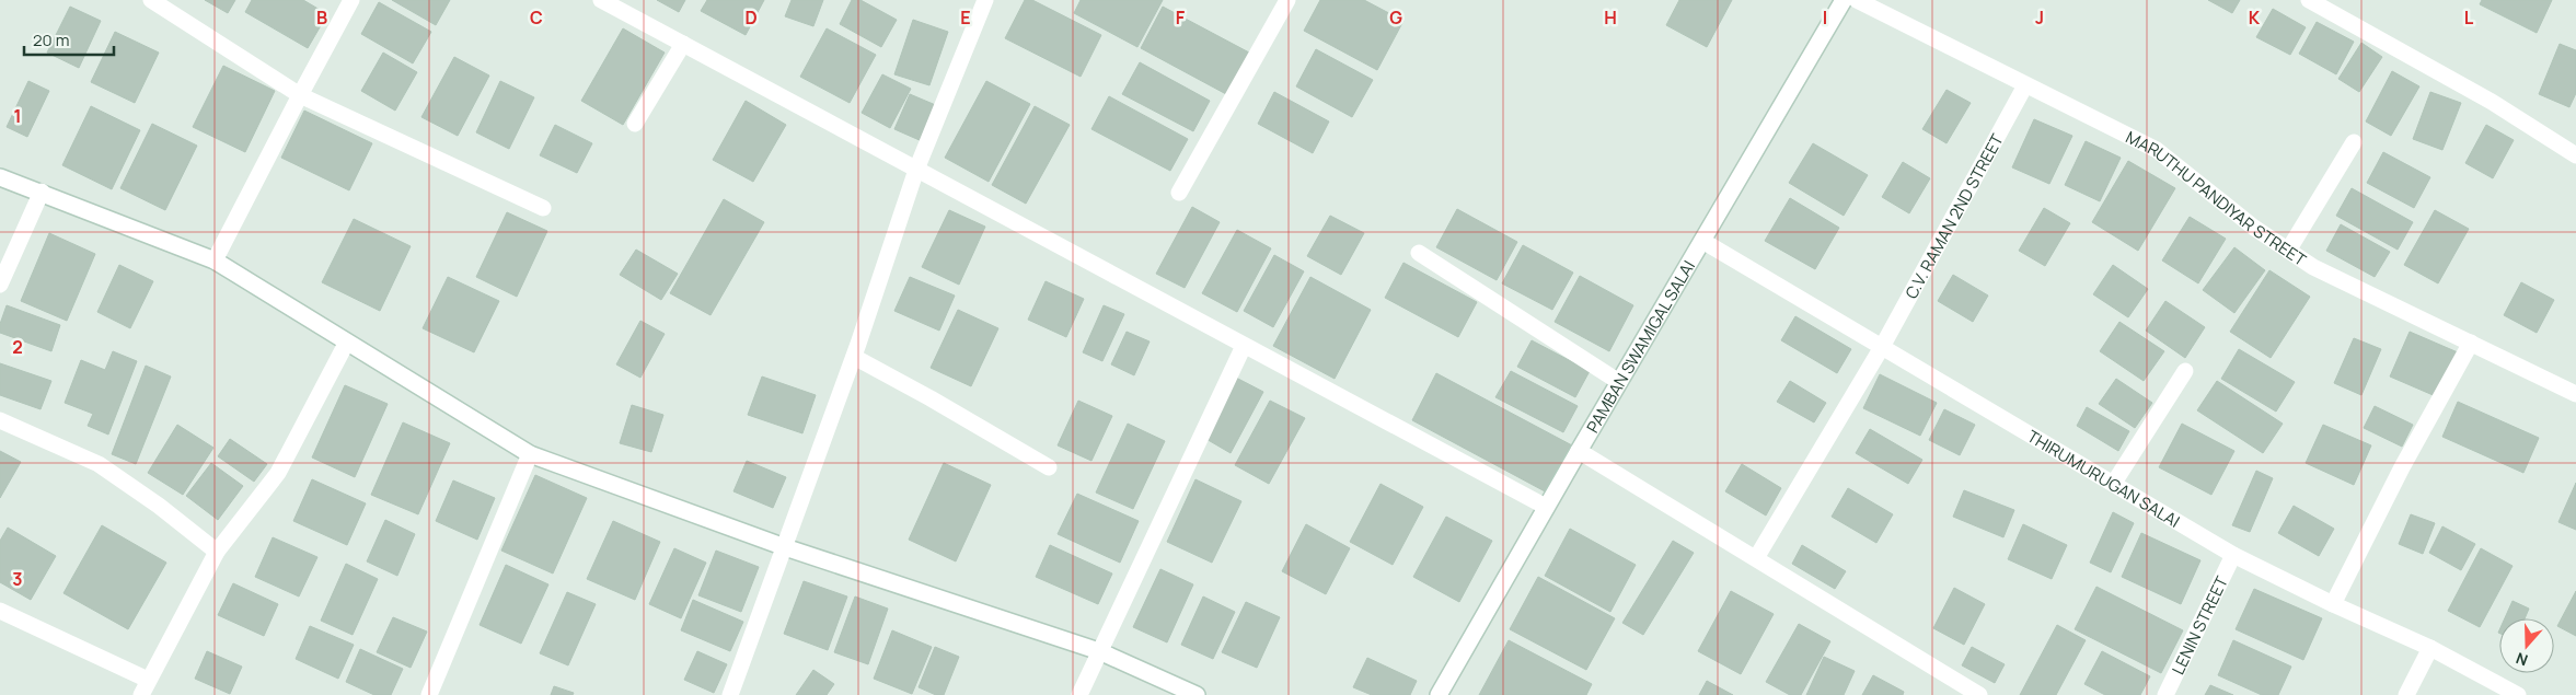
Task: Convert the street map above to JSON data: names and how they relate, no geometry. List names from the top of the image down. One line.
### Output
{"streets":{"street":["MARUTHU PANDIYAR STREET","C.V. RAMAN 2ND STREET","PAMBAN SWAMIGAL SALAI","THIRUMURUGAN SALAI","LENIN STREET"]},"crossings":[["MARUTHU PANDIYAR STREET","C.V. RAMAN 2ND STREET"],["C.V. RAMAN 2ND STREET","THIRUMURUGAN SALAI"],["PAMBAN SWAMIGAL SALAI","THIRUMURUGAN SALAI"],["THIRUMURUGAN SALAI","LENIN STREET"]],"scale_bar":"20 m","north":"bottom","grid":{"columns":["B","C","D","E","F","G","H","I","J","K","L"],"rows":["1","2","3"]}}
